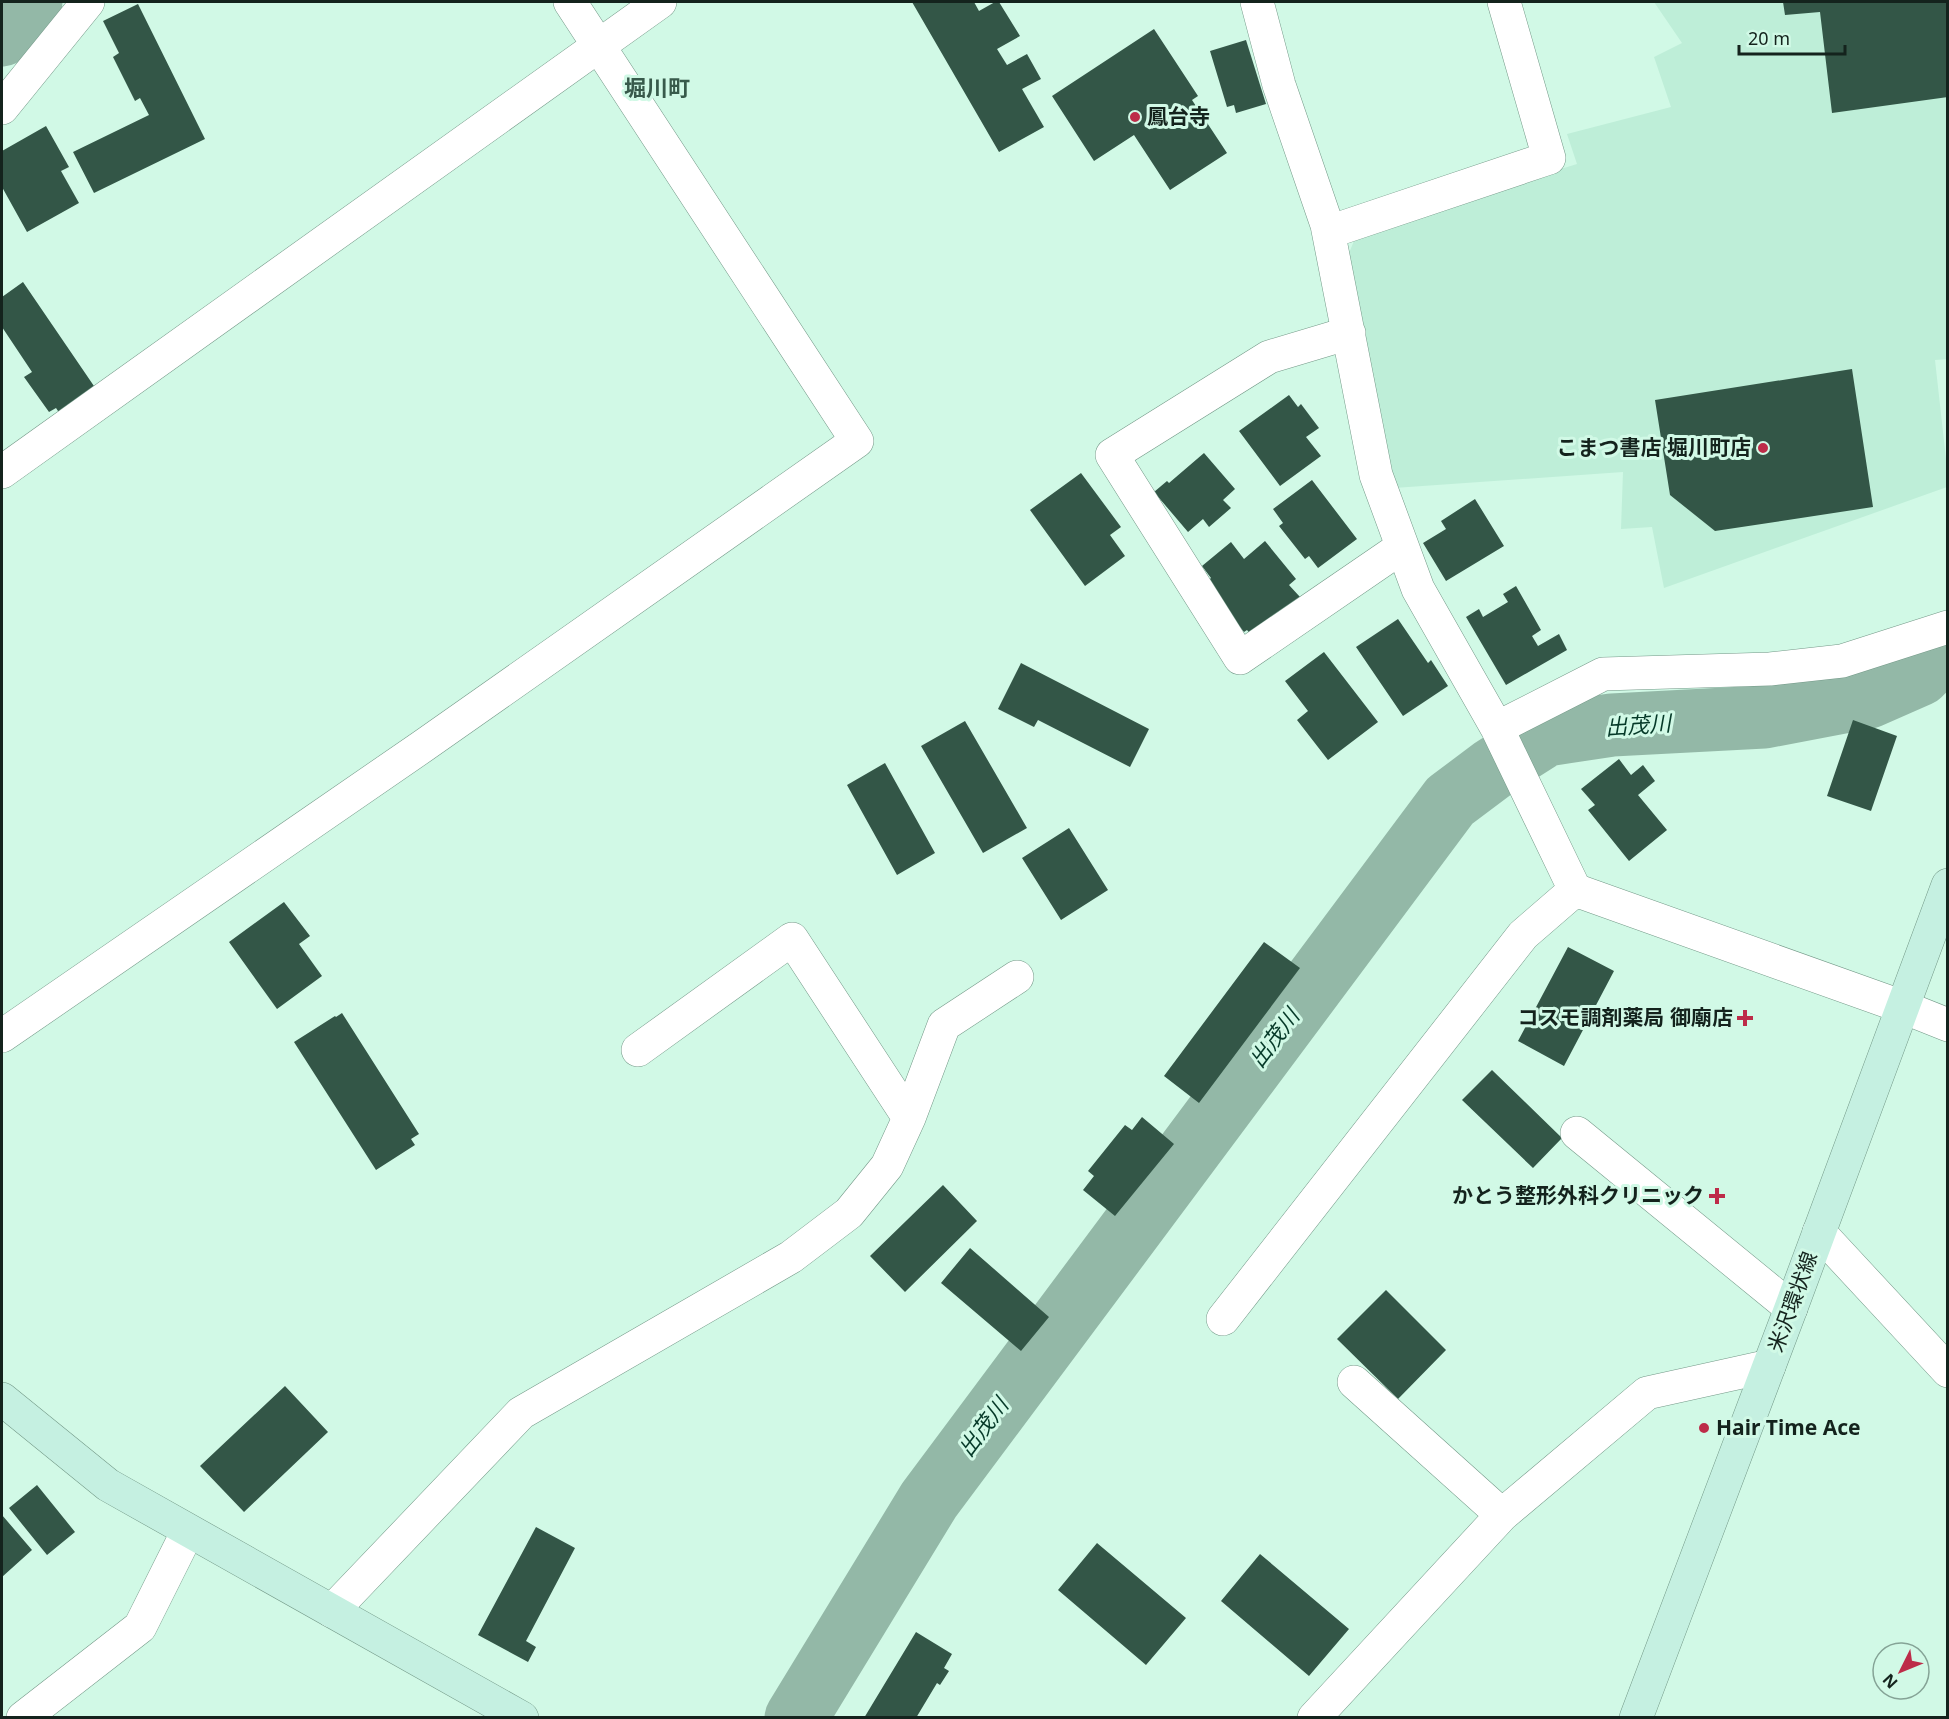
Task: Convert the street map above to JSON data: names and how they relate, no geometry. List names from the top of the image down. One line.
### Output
{"streets":{"main road":["米沢環状線"]},"districts":["堀川町"],"water":["出茂川"],"places":{"other":["鳳台寺","こまつ書店 堀川町店","Hair Time Ace"],"health":["コスモ調剤薬局 御廟店","かとう整形外科クリニック"]},"scale_bar":"20 m","north":"bottom left"}
